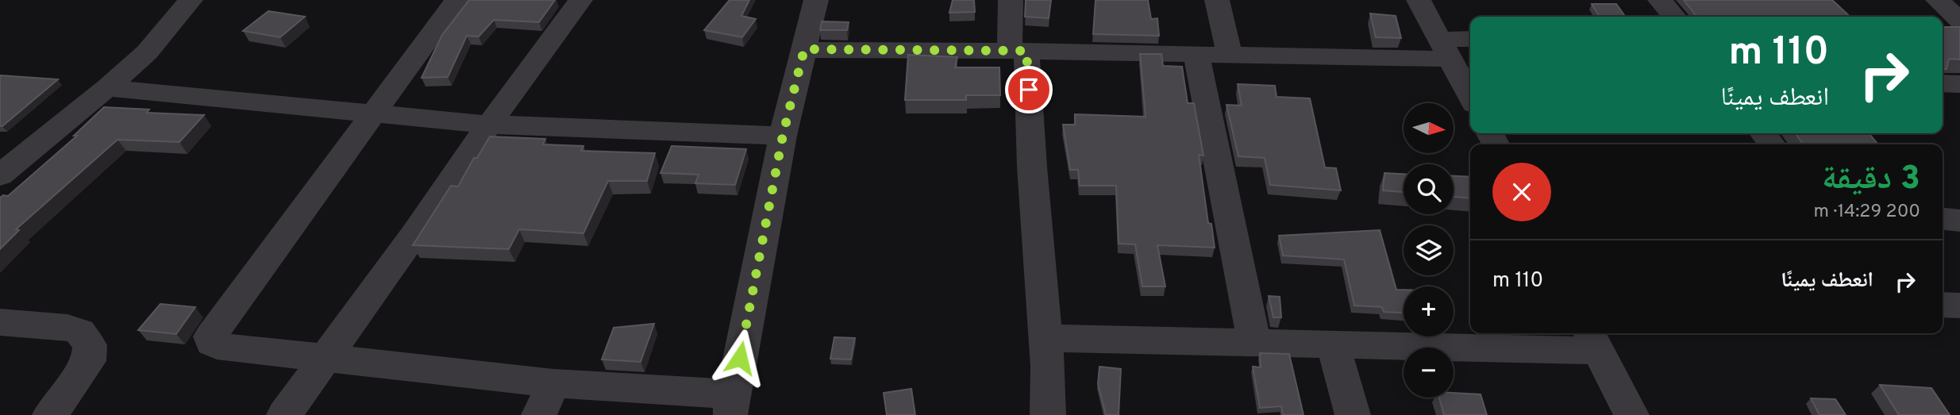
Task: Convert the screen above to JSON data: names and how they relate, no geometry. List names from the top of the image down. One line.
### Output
{"north":"right","page":{"turn":["110 m","انعطف يمينًا"],"map_buttons":["+","−"],"heading":["3 دقيقة","200 m · 14:29"],"list":[{"name":"انعطف يمينًا","value":"110 m"}]}}
